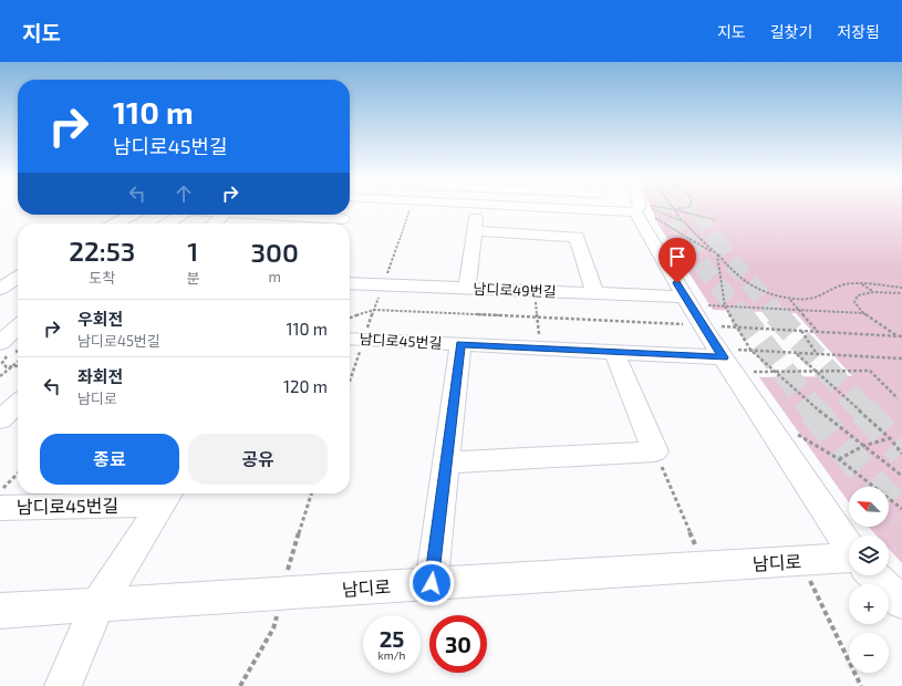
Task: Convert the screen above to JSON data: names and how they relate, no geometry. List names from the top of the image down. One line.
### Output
{"streets":{"street":["남디로49번길","남디로45번길","남디로"]},"north":"top left","page":{"header":"지도","nav":["지도","길찾기","저장됨"],"turn":["110 m","남디로45번길"],"eta":["22:53","도착","1","분","300","m"],"list":[{"name":"우회전","note":"남디로45번길","value":"110 m"},{"name":"좌회전","note":"남디로","value":"120 m"}],"buttons":["종료","공유"],"map_buttons":["+","−"],"speed":"25 km/h","limit":"30"}}
